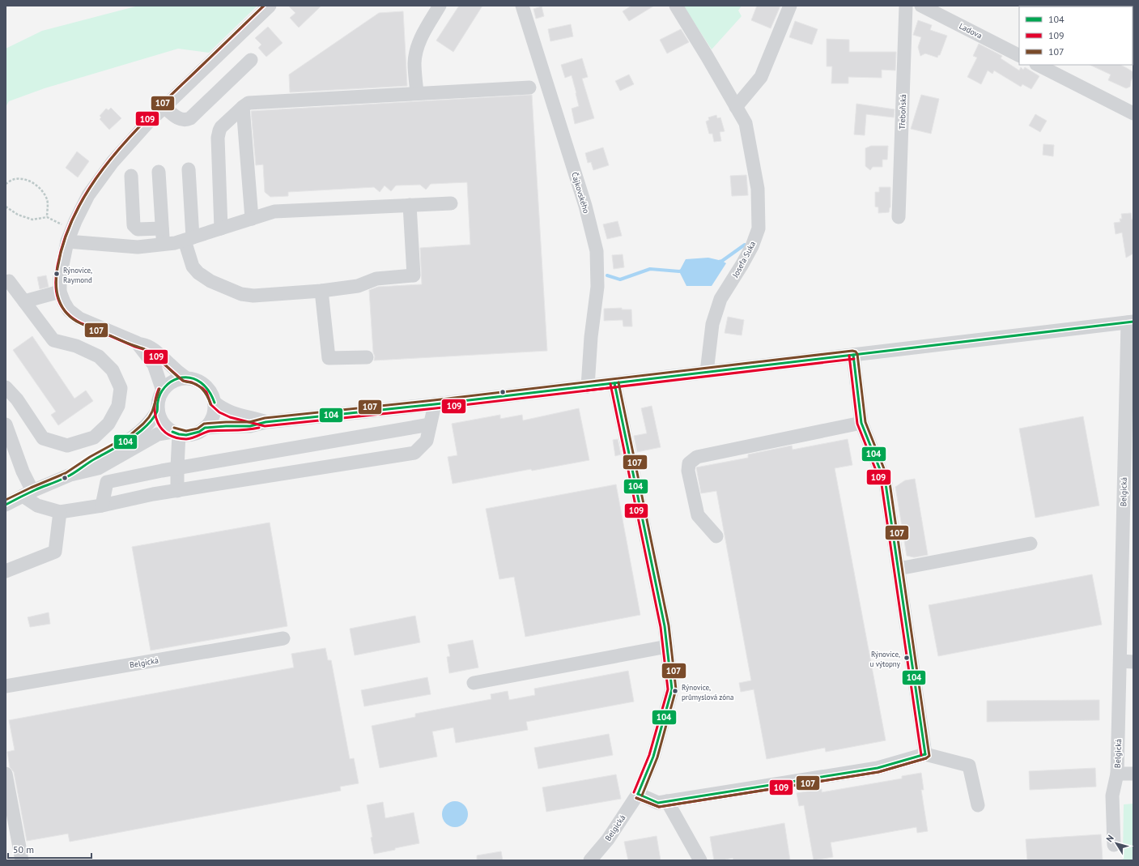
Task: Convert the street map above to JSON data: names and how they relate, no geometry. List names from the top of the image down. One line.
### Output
{"streets":{"street":["Ladova","Třeboňská","Čajkovského","Josefa Suka","Belgická"]},"crossings":[["Čajkovského","Belgická"],["Josefa Suka","Belgická"]],"places":["Rýnovice, Raymond","Rýnovice, u výtopny","Rýnovice, průmyslová zóna"],"lines":["transit line 109","transit line 107","transit line 104"],"legend":["104","109","107"],"scale_bar":"50 m","north":"top left"}
